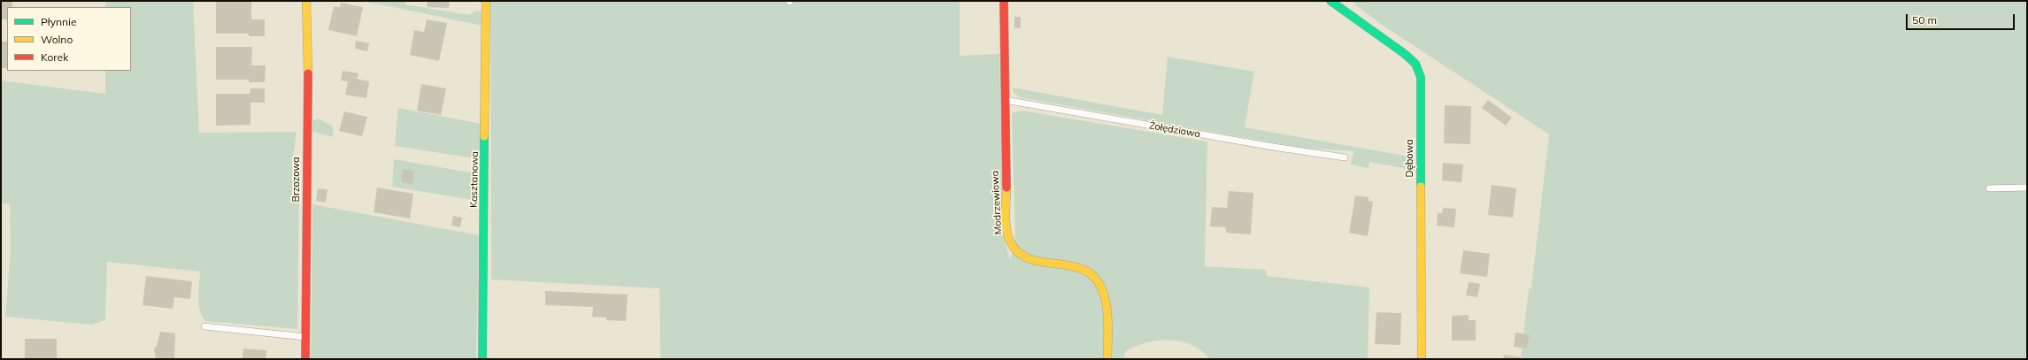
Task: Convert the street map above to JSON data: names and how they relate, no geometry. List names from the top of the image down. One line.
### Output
{"streets":{"street":["Dębowa","Brzozowa","Kasztanowa","Modrzewiowa"],"lane":["Żołędziowa"]},"crossings":[["Żołędziowa","Modrzewiowa"]],"legend":["Płynnie","Wolno","Korek"],"scale_bar":"50 m"}
